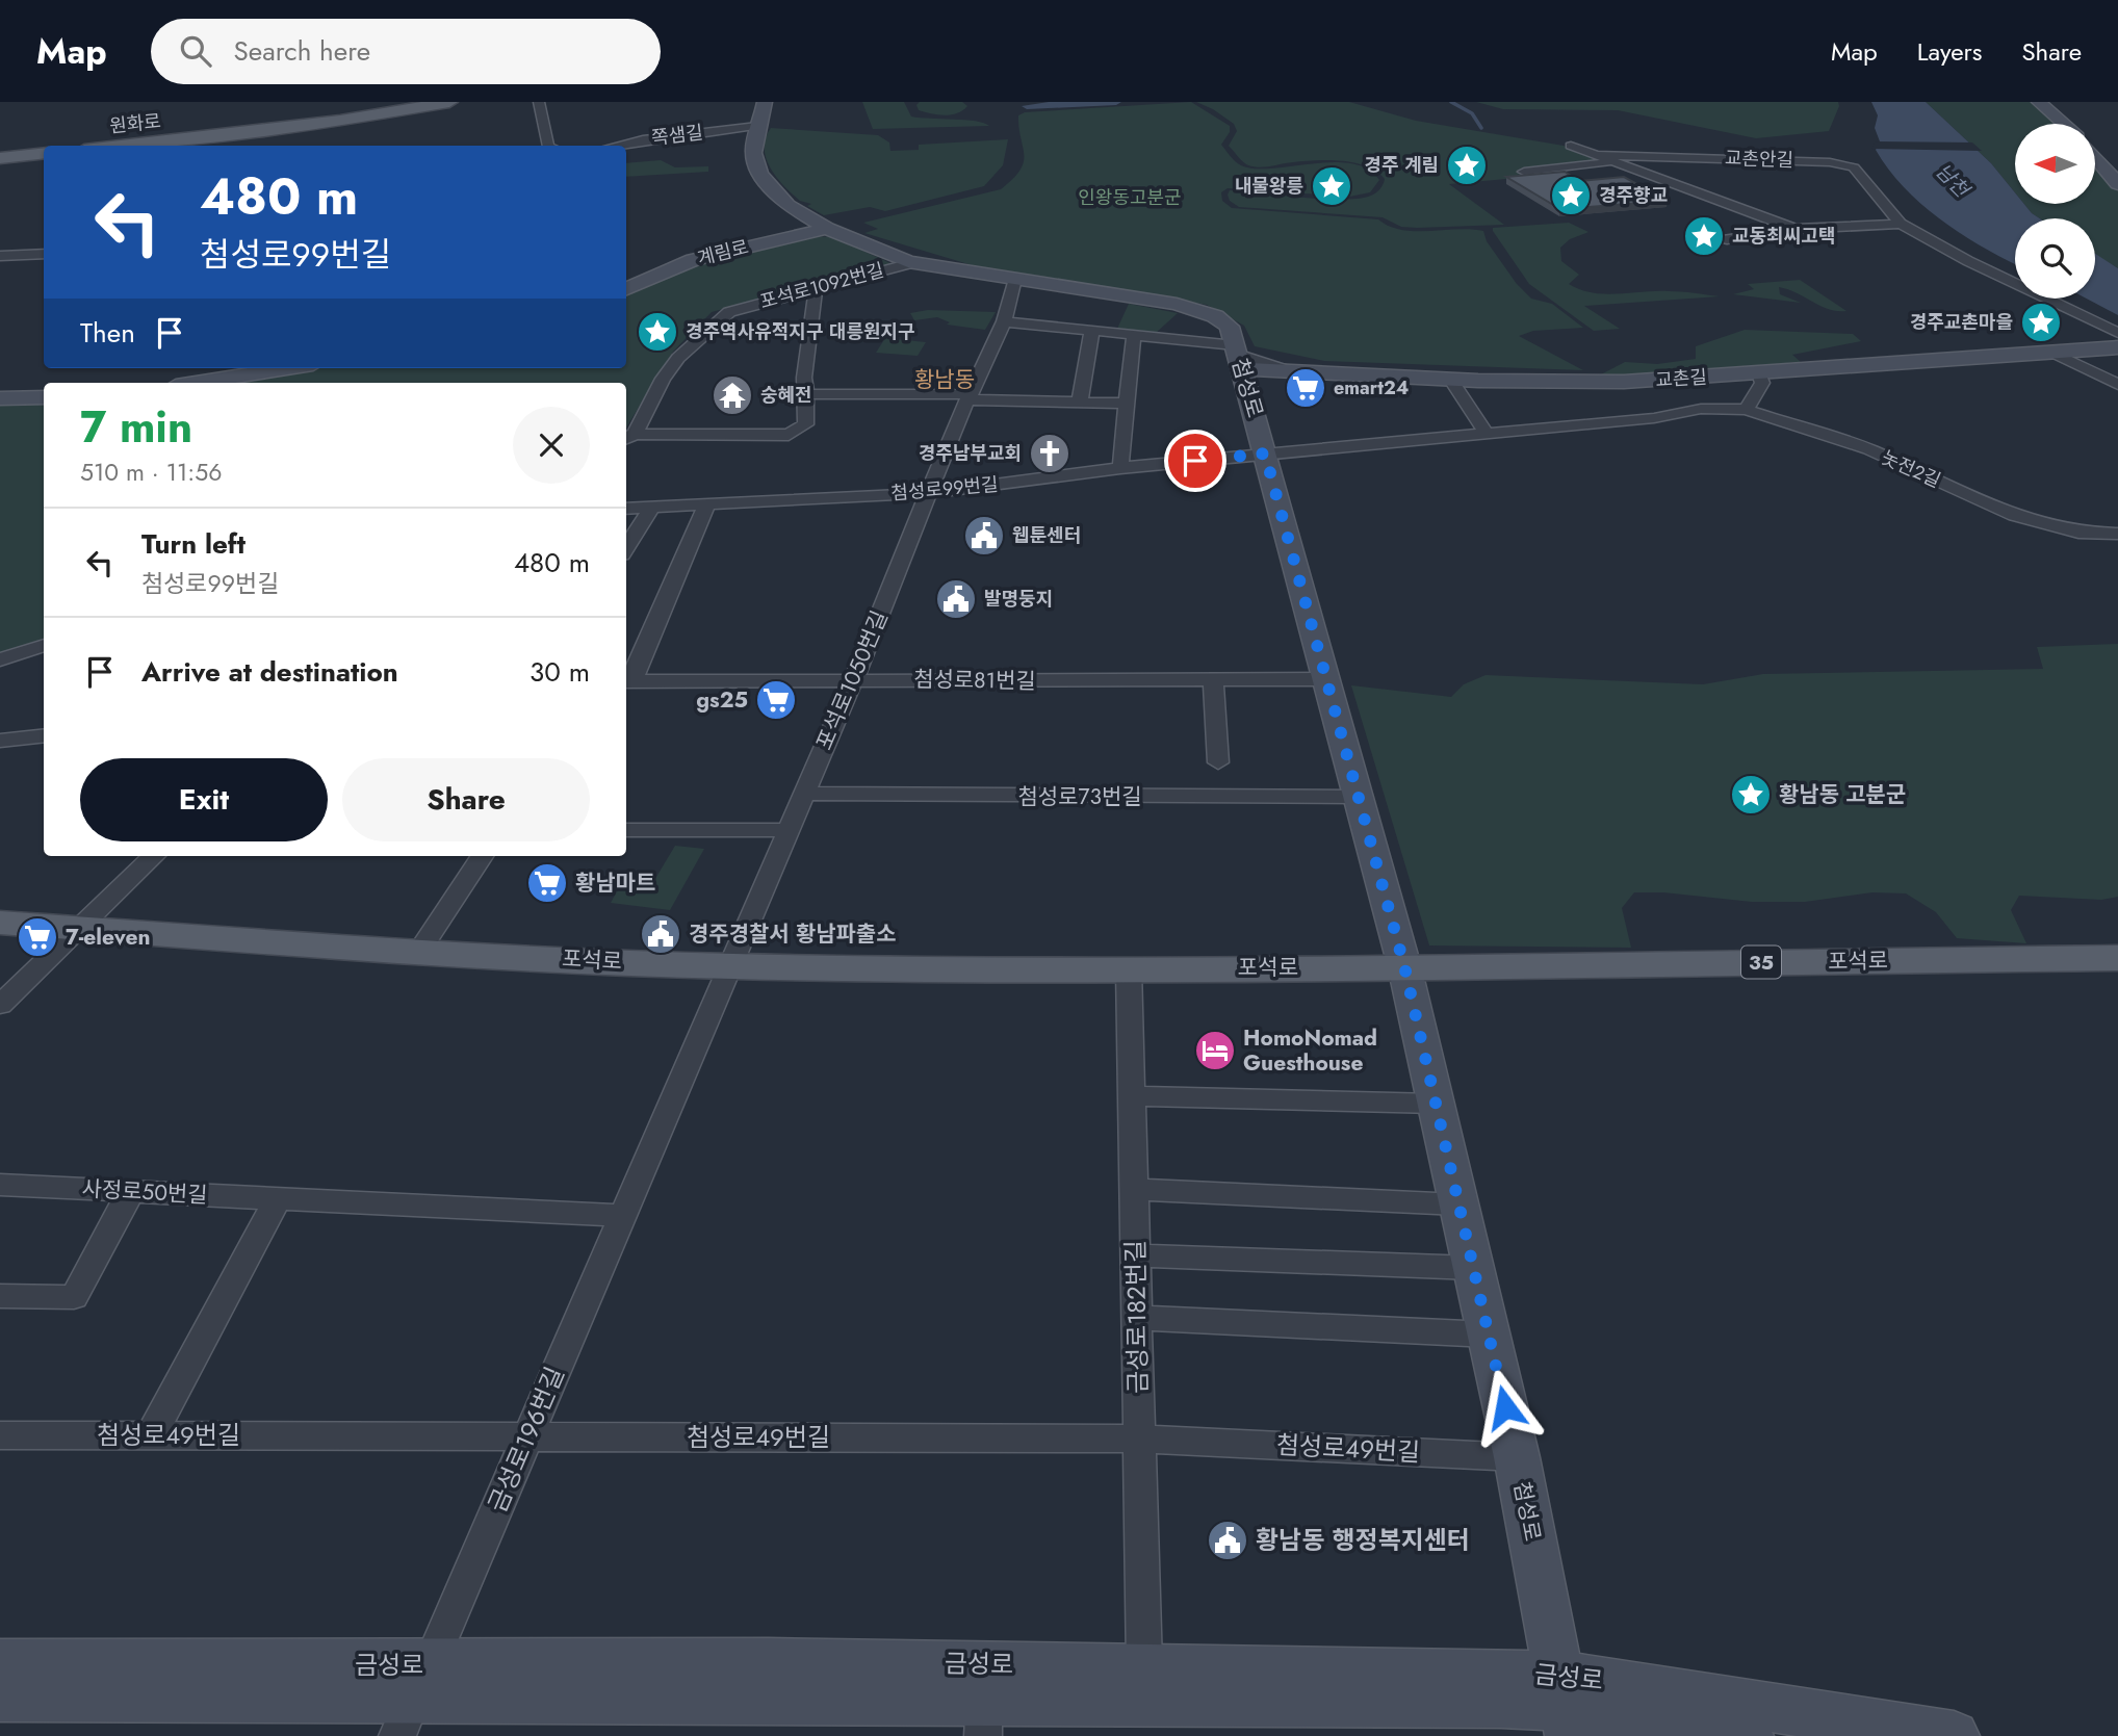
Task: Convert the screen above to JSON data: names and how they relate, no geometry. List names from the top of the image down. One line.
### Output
{"streets":{"main road":["원화로","포석로","35"],"street":["쪽샘길","교촌안길","계림로","포석로1092번길","교촌길","첨성로","놋전2길","첨성로99번길","포석로1050번길","첨성로81번길","첨성로73번길","사정로50번길","금성로182번길","첨성로49번길","금성로196번길","금성로"]},"crossings":[["쪽샘길","첨성로"],["계림로","첨성로"],["포석로1092번길","첨성로"],["교촌길","첨성로"],["첨성로","첨성로99번길"],["첨성로","포석로1050번길"],["첨성로","첨성로81번길"],["첨성로","첨성로73번길"],["첨성로","포석로"],["첨성로","첨성로49번길"],["첨성로","금성로"],["첨성로99번길","포석로1050번길"],["포석로1050번길","첨성로81번길"],["포석로1050번길","첨성로73번길"],["포석로1050번길","포석로"],["포석로1050번길","금성로196번길"],["포석로","금성로182번길"],["포석로","금성로196번길"],["금성로182번길","첨성로49번길"],["금성로182번길","금성로"],["첨성로49번길","금성로196번길"],["금성로196번길","금성로"]],"districts":["황남동"],"water":["남천"],"parks":["인왕동고분군"],"places":{"place":["경주 계림","내물왕릉","경주향교","교동최씨고택","경주교촌마을","경주역사유적지구 대릉원지구","황남동 고분군"],"supermarket":["emart24","gs25","황남마트","7-eleven"],"temple":["숭혜전"],"church":["경주남부교회"],"public building":["웹툰센터","발명둥지","경주경찰서 황남파출소","황남동 행정복지센터"],"hotel":["HomoNomad Guesthouse"]},"north":"left","page":{"header":"Map","search":"Search here","nav":["Map","Layers","Share"],"turn":["480 m","첨성로99번길"],"then":"Then","heading":["7 min","510 m · 11:56"],"list":[{"name":"Turn left","note":"첨성로99번길","value":"480 m"},{"name":"Arrive at destination","value":"30 m"}],"buttons":["Exit","Share"]}}
